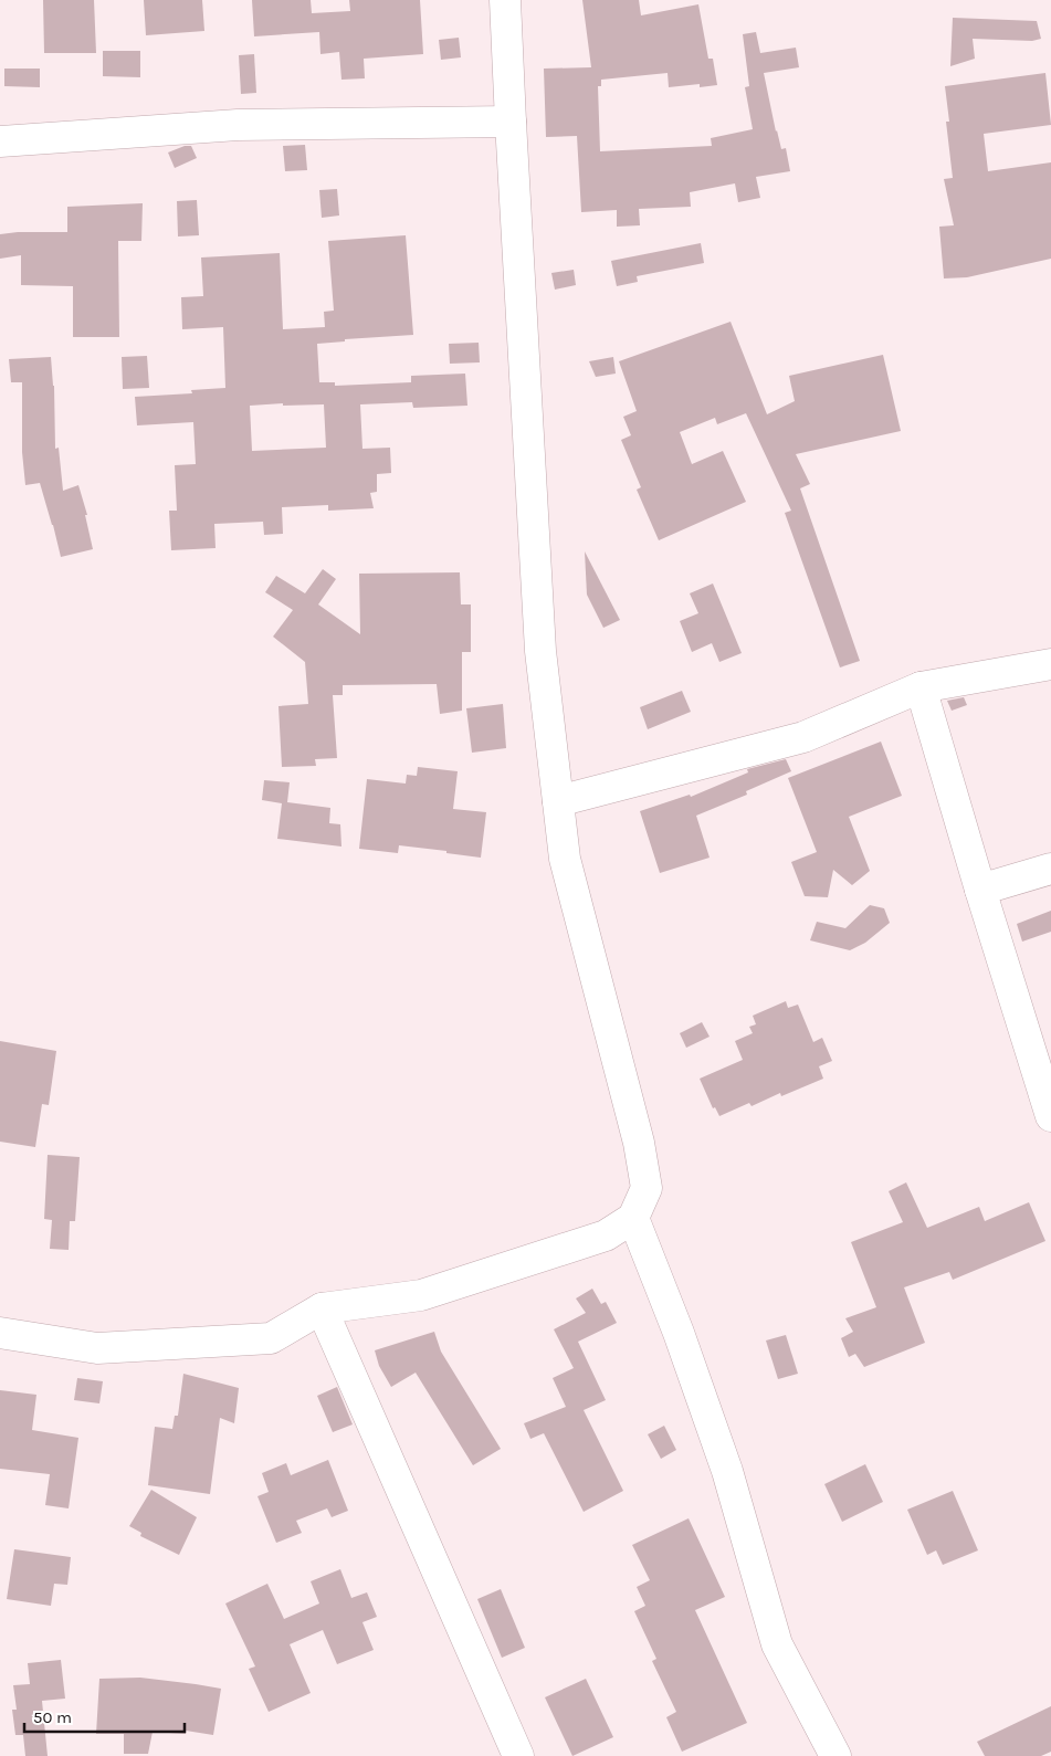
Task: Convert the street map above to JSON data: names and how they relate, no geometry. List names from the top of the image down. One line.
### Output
{"scale_bar":"50 m"}
